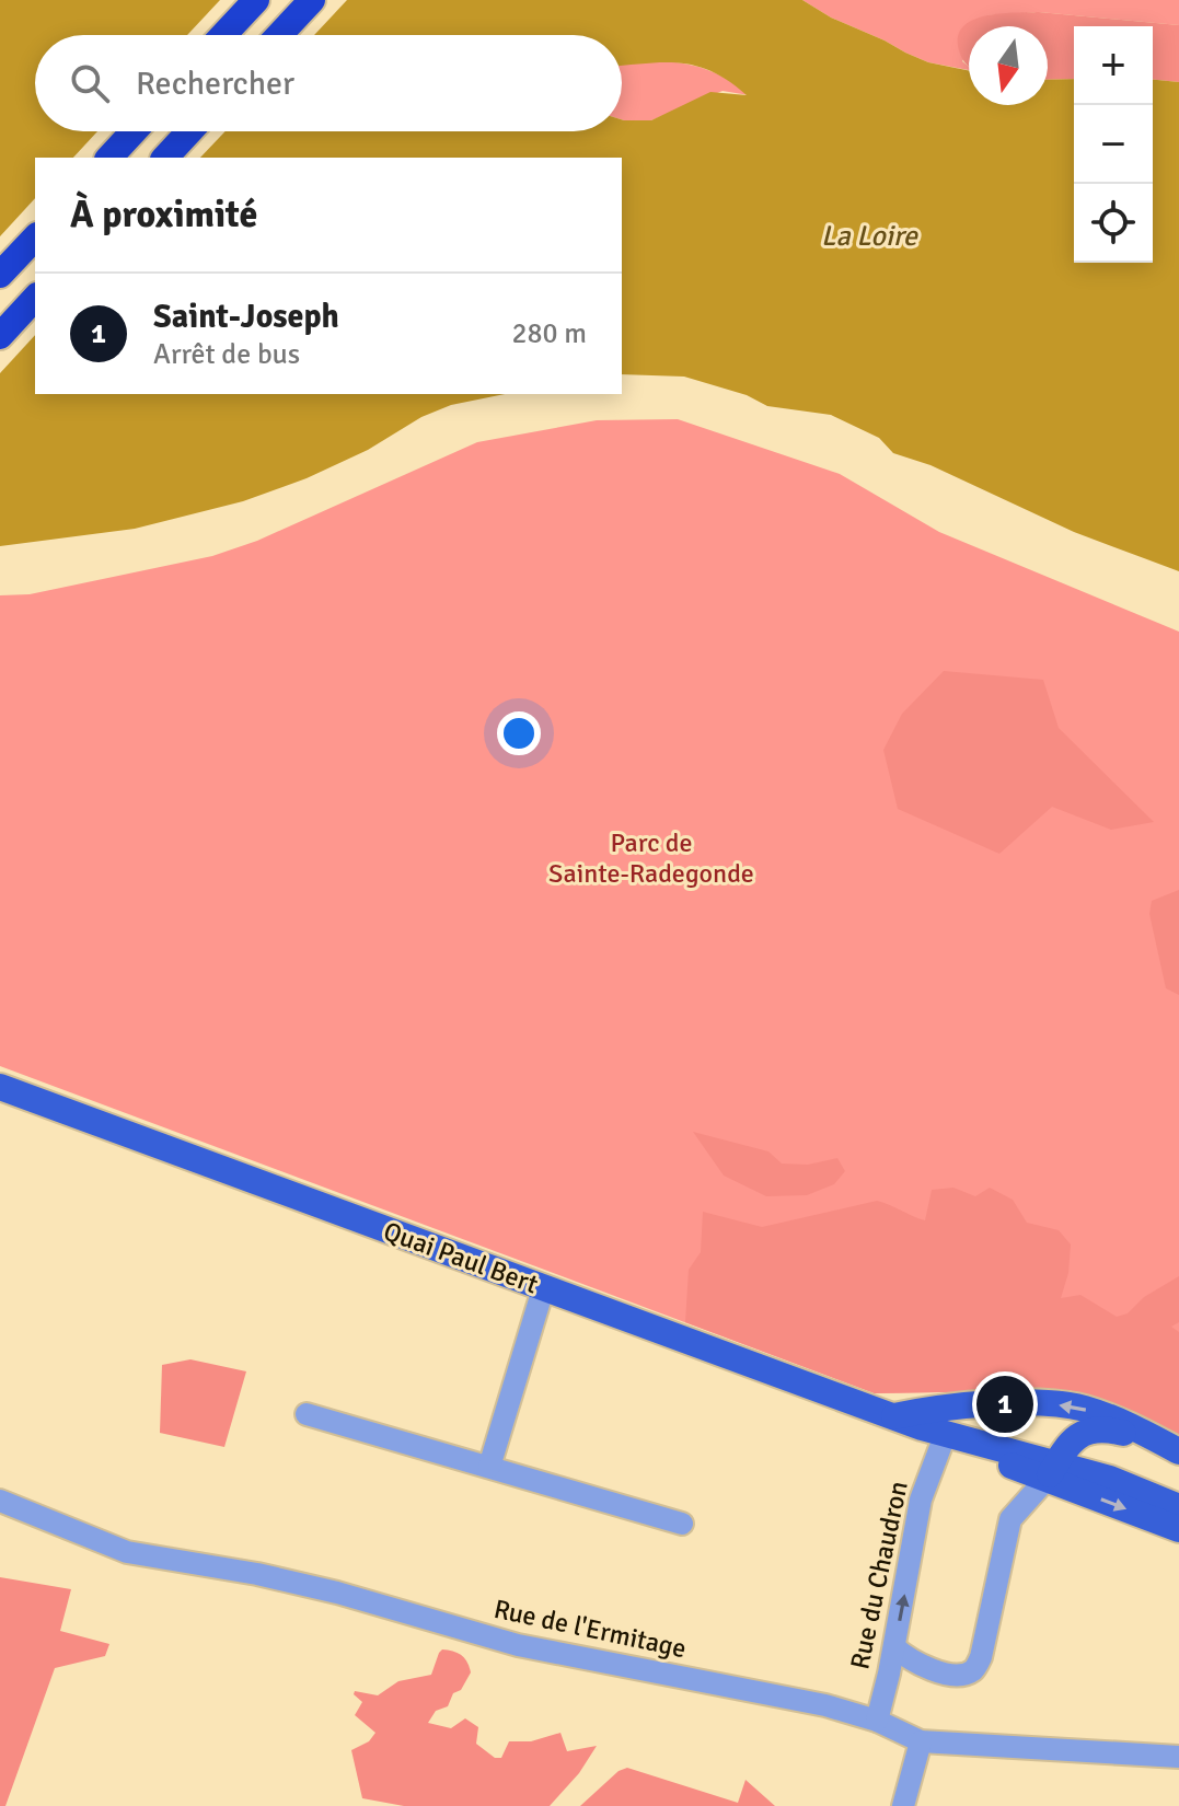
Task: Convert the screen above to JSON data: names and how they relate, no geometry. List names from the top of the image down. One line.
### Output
{"streets":{"main road":["Quai Paul Bert"],"street":["Rue du Chaudron","Rue de l'Ermitage"]},"crossings":[["Quai Paul Bert","Rue du Chaudron"],["Rue du Chaudron","Rue de l'Ermitage"]],"one_way":["Rue du Chaudron"],"water":["La Loire"],"parks":["Parc de Sainte-Radegonde"],"north":"bottom","page":{"map_buttons":["+","−"],"search":"Rechercher","heading":"À proximité","list":[{"mark":"1","name":"Saint-Joseph","note":"Arrêt de bus","value":"280 m"}],"pins":"1"}}
